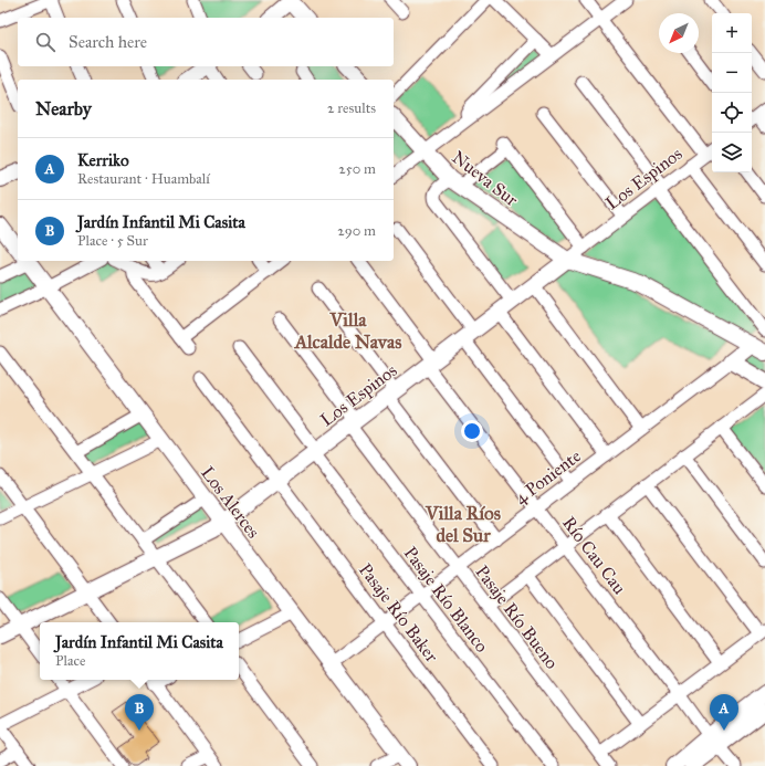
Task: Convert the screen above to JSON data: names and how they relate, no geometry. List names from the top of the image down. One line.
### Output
{"streets":{"street":["Nueva Sur","Los Espinos","4 Poniente","Los Alerces","Río Cau Cau","Pasaje Río Blanco","Pasaje Río Baker","Pasaje Río Bueno"]},"crossings":[["Nueva Sur","Los Espinos"],["Nueva Sur","4 Poniente"],["Los Espinos","Los Alerces"],["Los Espinos","Río Cau Cau"],["Los Espinos","Pasaje Río Blanco"],["Los Espinos","Pasaje Río Baker"],["Los Espinos","Pasaje Río Bueno"],["4 Poniente","Los Alerces"],["4 Poniente","Río Cau Cau"],["4 Poniente","Pasaje Río Blanco"],["4 Poniente","Pasaje Río Baker"],["4 Poniente","Pasaje Río Bueno"]],"districts":["Villa Alcalde Navas","Villa Ríos del Sur"],"north":"bottom left","page":{"map_buttons":["+","−"],"search":"Search here","heading":["Nearby","2 results"],"list":[{"mark":"A","name":"Kerriko","note":"Restaurant · Huambalí","value":"250 m"},{"mark":"B","name":"Jardín Infantil Mi Casita","note":"Place · 5 Sur","value":"290 m"}],"popup":["Jardín Infantil Mi Casita","Place"],"pins":["A","B"]}}
